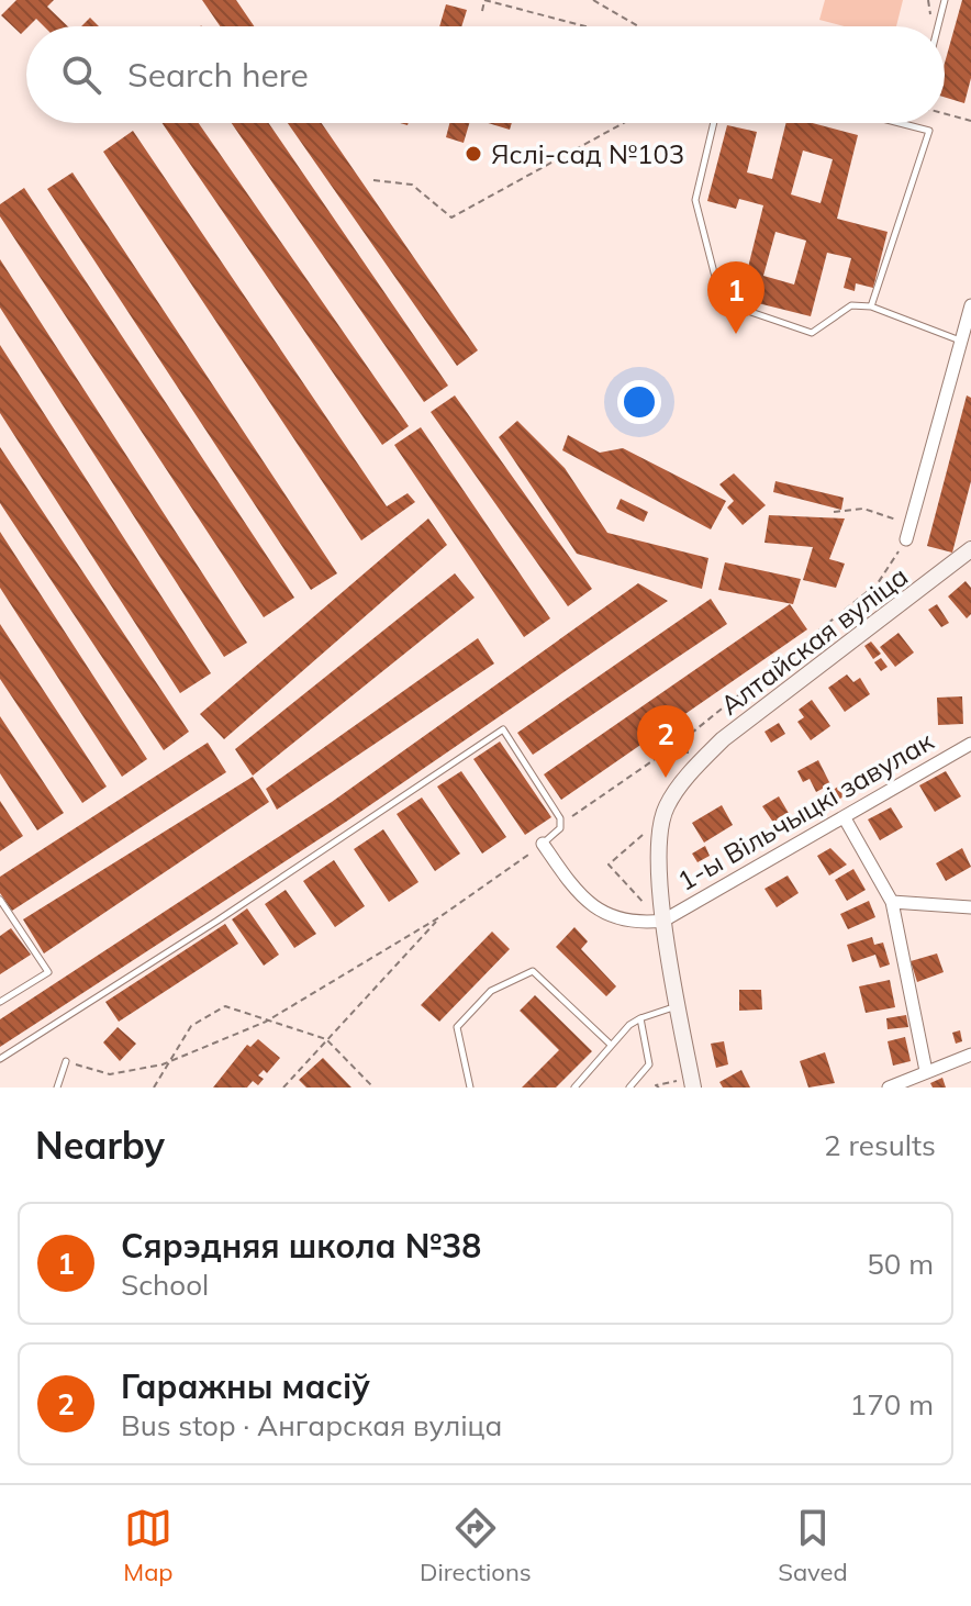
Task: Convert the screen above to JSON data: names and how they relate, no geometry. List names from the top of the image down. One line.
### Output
{"streets":{"main road":["Алтайская вуліца"],"street":["1-ы Вільчыцкі завулак"]},"crossings":[["Алтайская вуліца","1-ы Вільчыцкі завулак"]],"places":["Яслі-сад №103"],"page":{"search":"Search here","pins":["1","2"],"heading":["Nearby","2 results"],"list":[{"mark":"1","name":"Сярэдняя школа №38","note":"School","value":"50 m"},{"mark":"2","name":"Гаражны масіў","note":"Bus stop · Ангарская вуліца","value":"170 m"}],"nav":["Map","Directions","Saved"]}}
